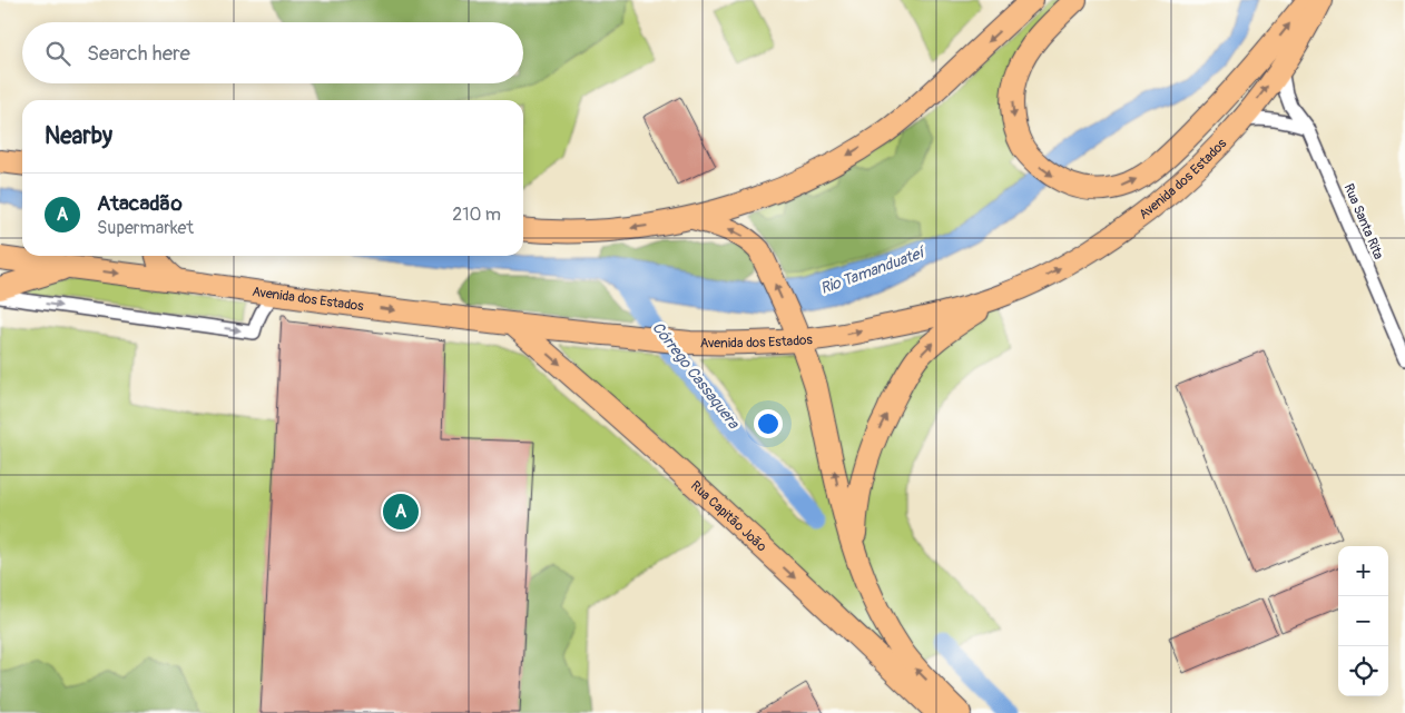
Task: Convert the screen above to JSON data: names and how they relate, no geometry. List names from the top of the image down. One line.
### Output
{"streets":{"highway":["Avenida dos Estados","Rua Capitão João"],"street":["Rua Santa Rita"]},"crossings":[["Avenida dos Estados","Rua Santa Rita"],["Avenida dos Estados","Rua Capitão João"]],"one_way":["Avenida dos Estados"],"water":["Rio Tamanduateí","Córrego Cassaquera"],"page":{"search":"Search here","heading":"Nearby","list":[{"mark":"A","name":"Atacadão","note":"Supermarket","value":"210 m"}],"pins":"A","map_buttons":["+","−"]}}
